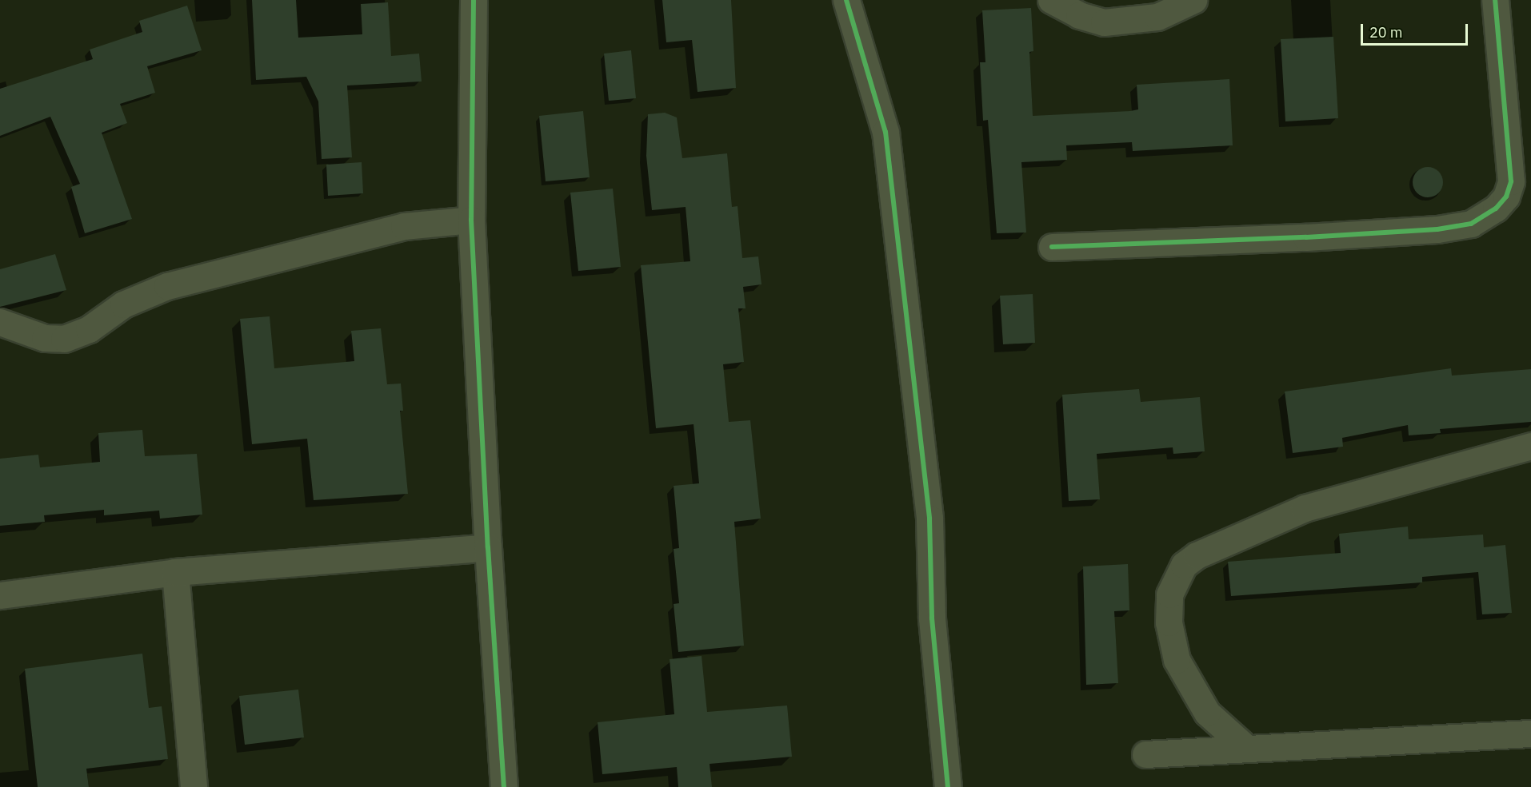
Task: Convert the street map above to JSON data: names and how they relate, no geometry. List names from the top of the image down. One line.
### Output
{"scale_bar":"20 m"}
